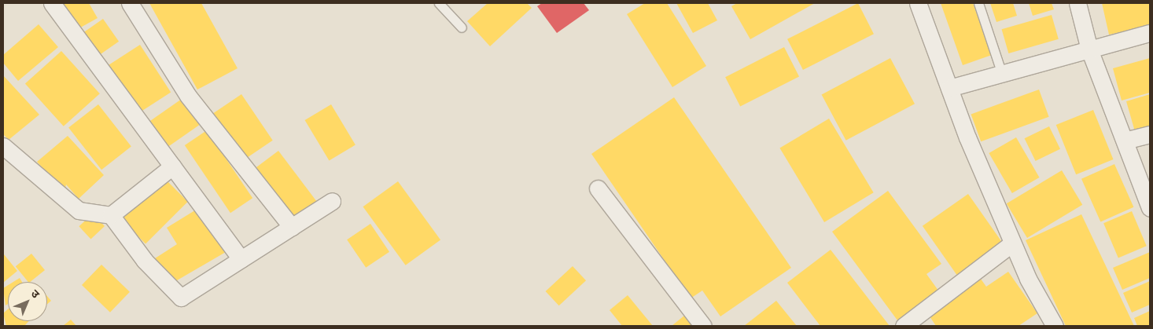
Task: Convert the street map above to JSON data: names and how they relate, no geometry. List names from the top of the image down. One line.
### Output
{"north":"top right"}
